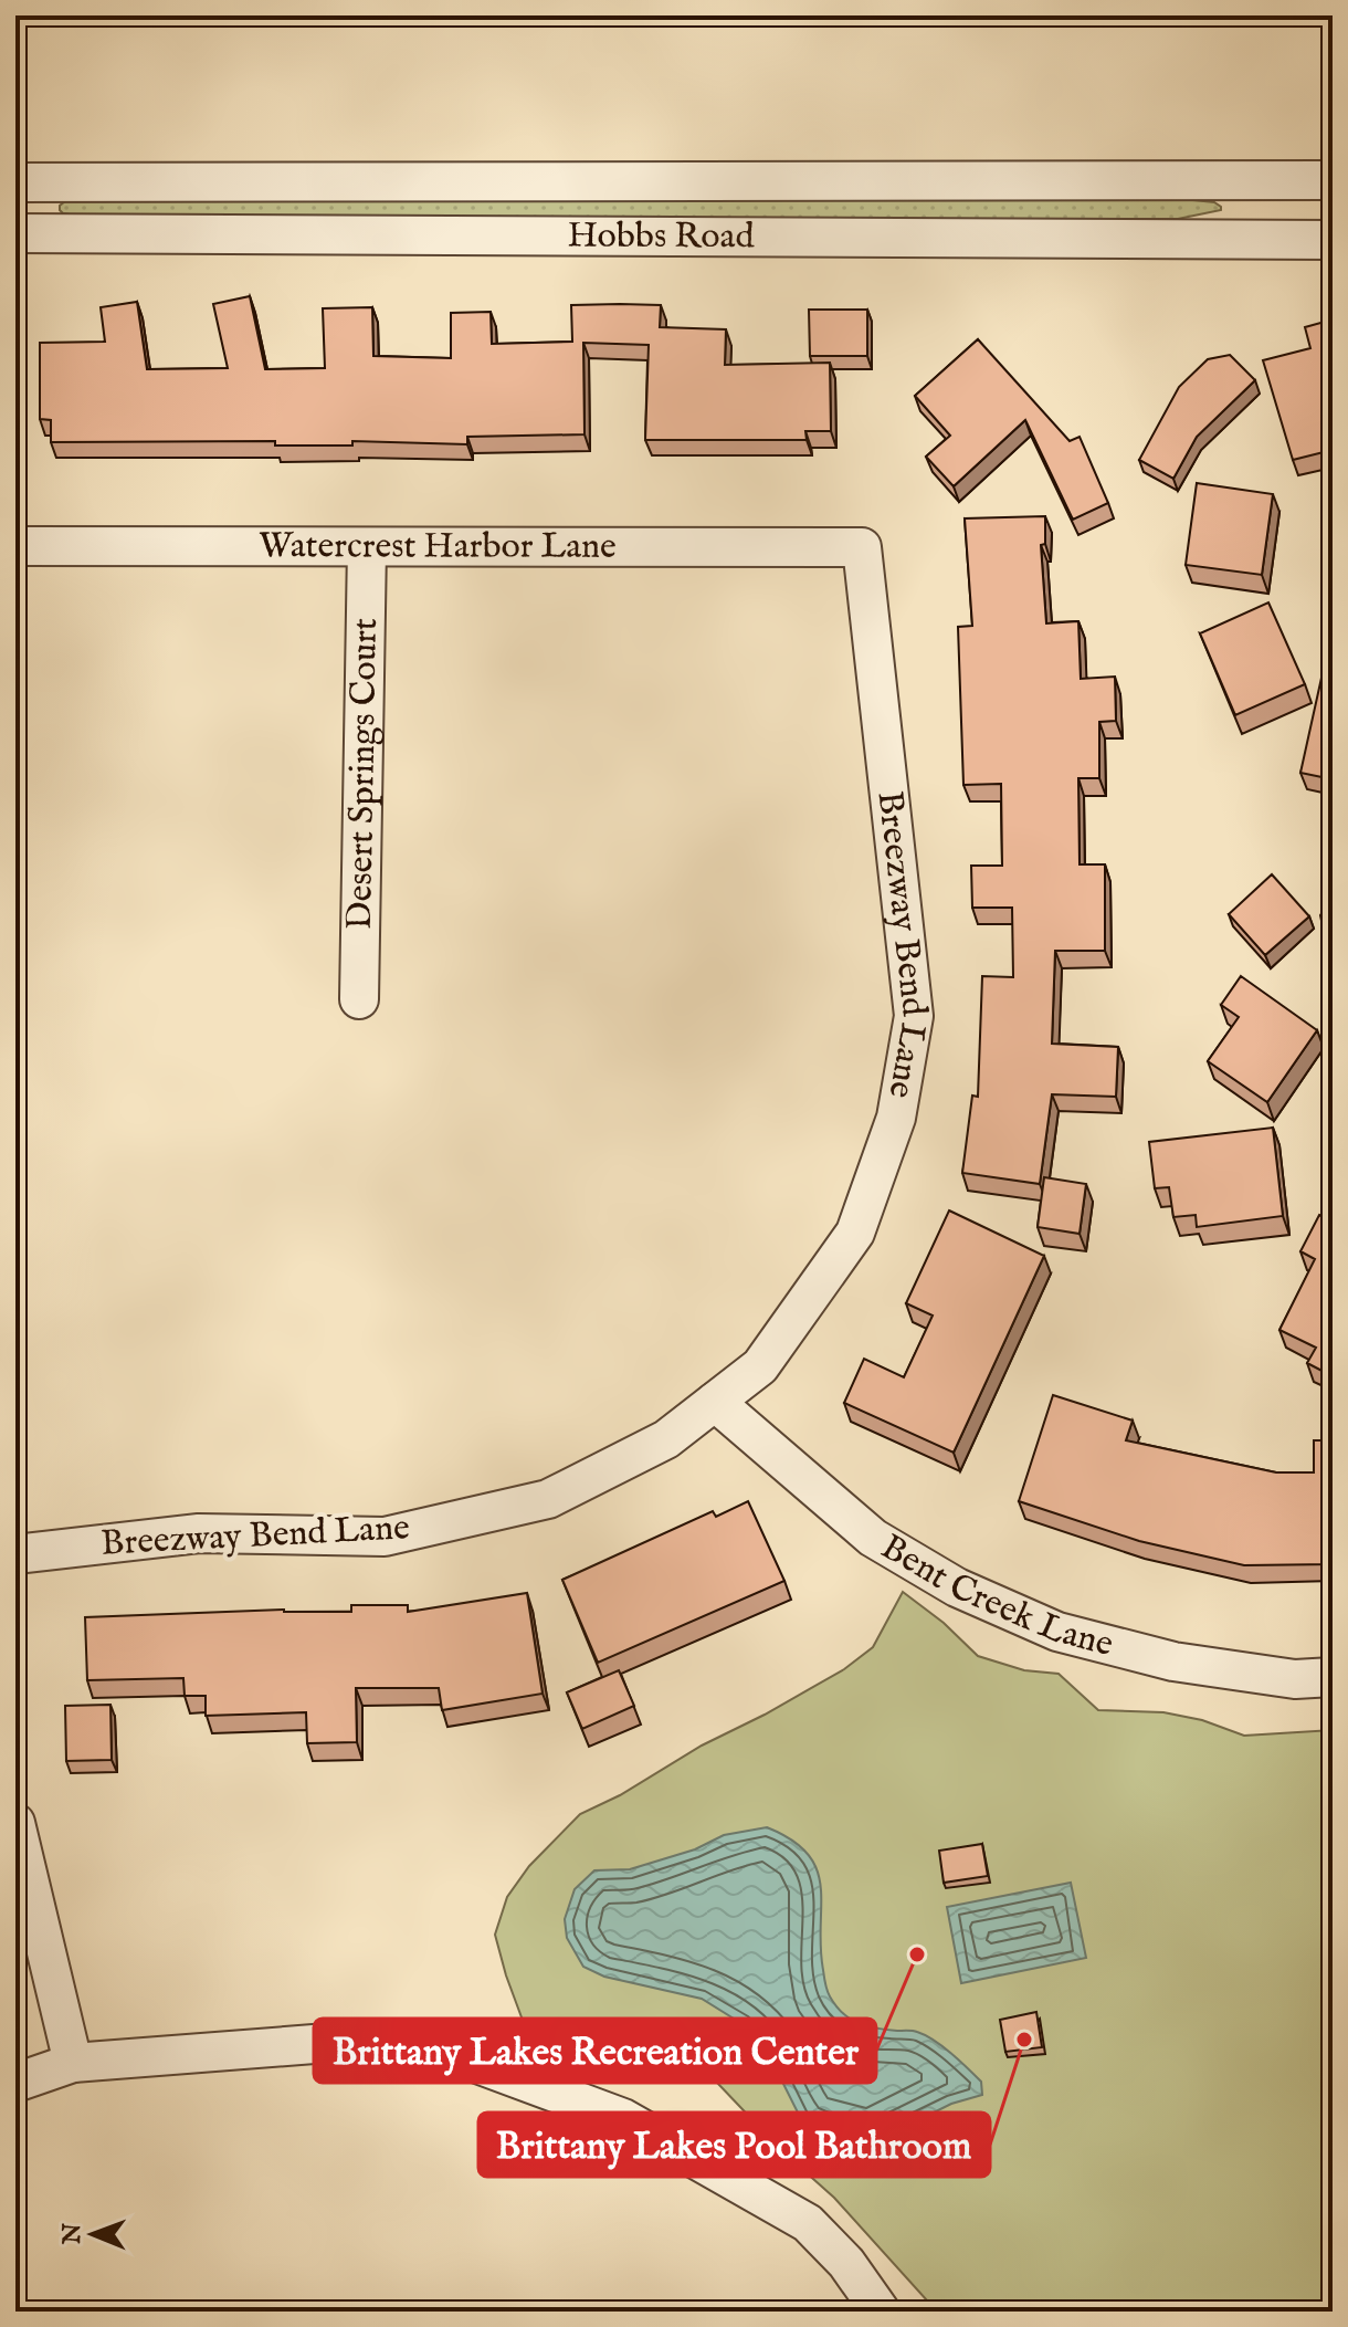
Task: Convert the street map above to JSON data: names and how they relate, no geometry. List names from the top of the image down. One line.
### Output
{"streets":{"street":["Hobbs Road","Watercrest Harbor Lane","Desert Springs Court","Breezway Bend Lane","Bent Creek Lane"]},"crossings":[["Watercrest Harbor Lane","Desert Springs Court"],["Watercrest Harbor Lane","Breezway Bend Lane"],["Breezway Bend Lane","Bent Creek Lane"]],"places":["Brittany Lakes Recreation Center","Brittany Lakes Pool Bathroom"],"north":"left"}
